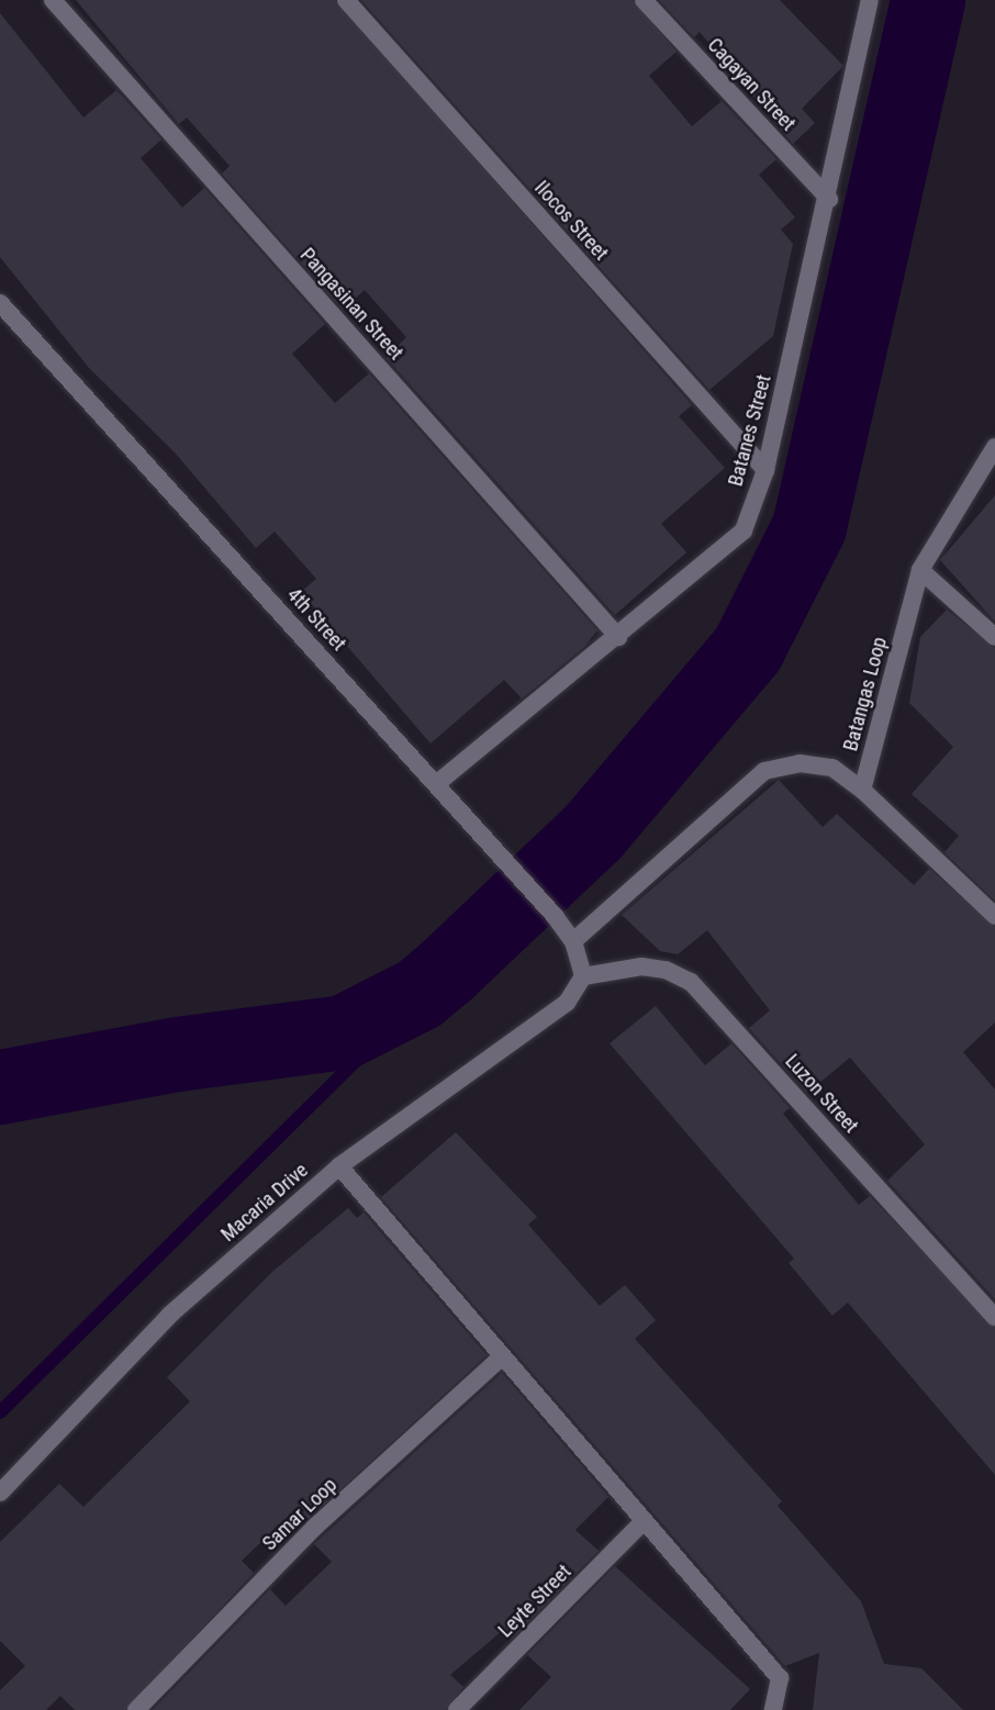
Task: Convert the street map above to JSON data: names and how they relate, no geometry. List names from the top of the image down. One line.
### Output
{"streets":{"street":["Cagayan Street","Ilocos Street","Pangasinan Street","Batanes Street","4th Street","Batangas Loop","Luzon Street","Macaria Drive","Samar Loop","Leyte Street"]},"crossings":[["Cagayan Street","Batanes Street"],["Ilocos Street","Batanes Street"],["Pangasinan Street","Batanes Street"],["Batanes Street","4th Street"],["4th Street","Luzon Street"],["4th Street","Macaria Drive"],["Luzon Street","Macaria Drive"]]}
